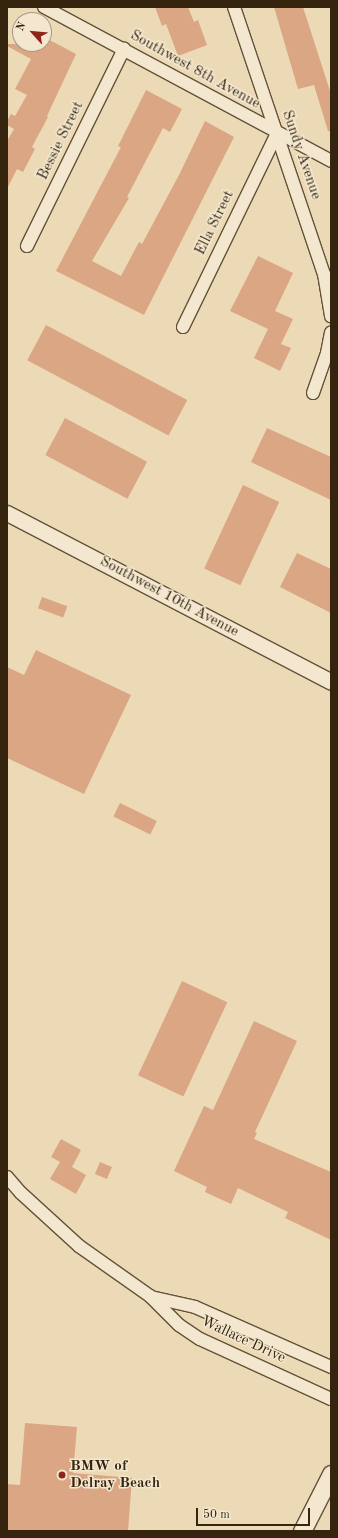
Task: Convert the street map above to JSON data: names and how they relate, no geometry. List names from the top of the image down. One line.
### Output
{"streets":{"street":["Southwest 8th Avenue","Bessie Street","Sundy Avenue","Ella Street","Southwest 10th Avenue","Wallace Drive"]},"crossings":[["Southwest 8th Avenue","Bessie Street"],["Southwest 8th Avenue","Sundy Avenue"],["Southwest 8th Avenue","Ella Street"],["Sundy Avenue","Ella Street"]],"places":["BMW of Delray Beach"],"scale_bar":"50 m","north":"top left"}
